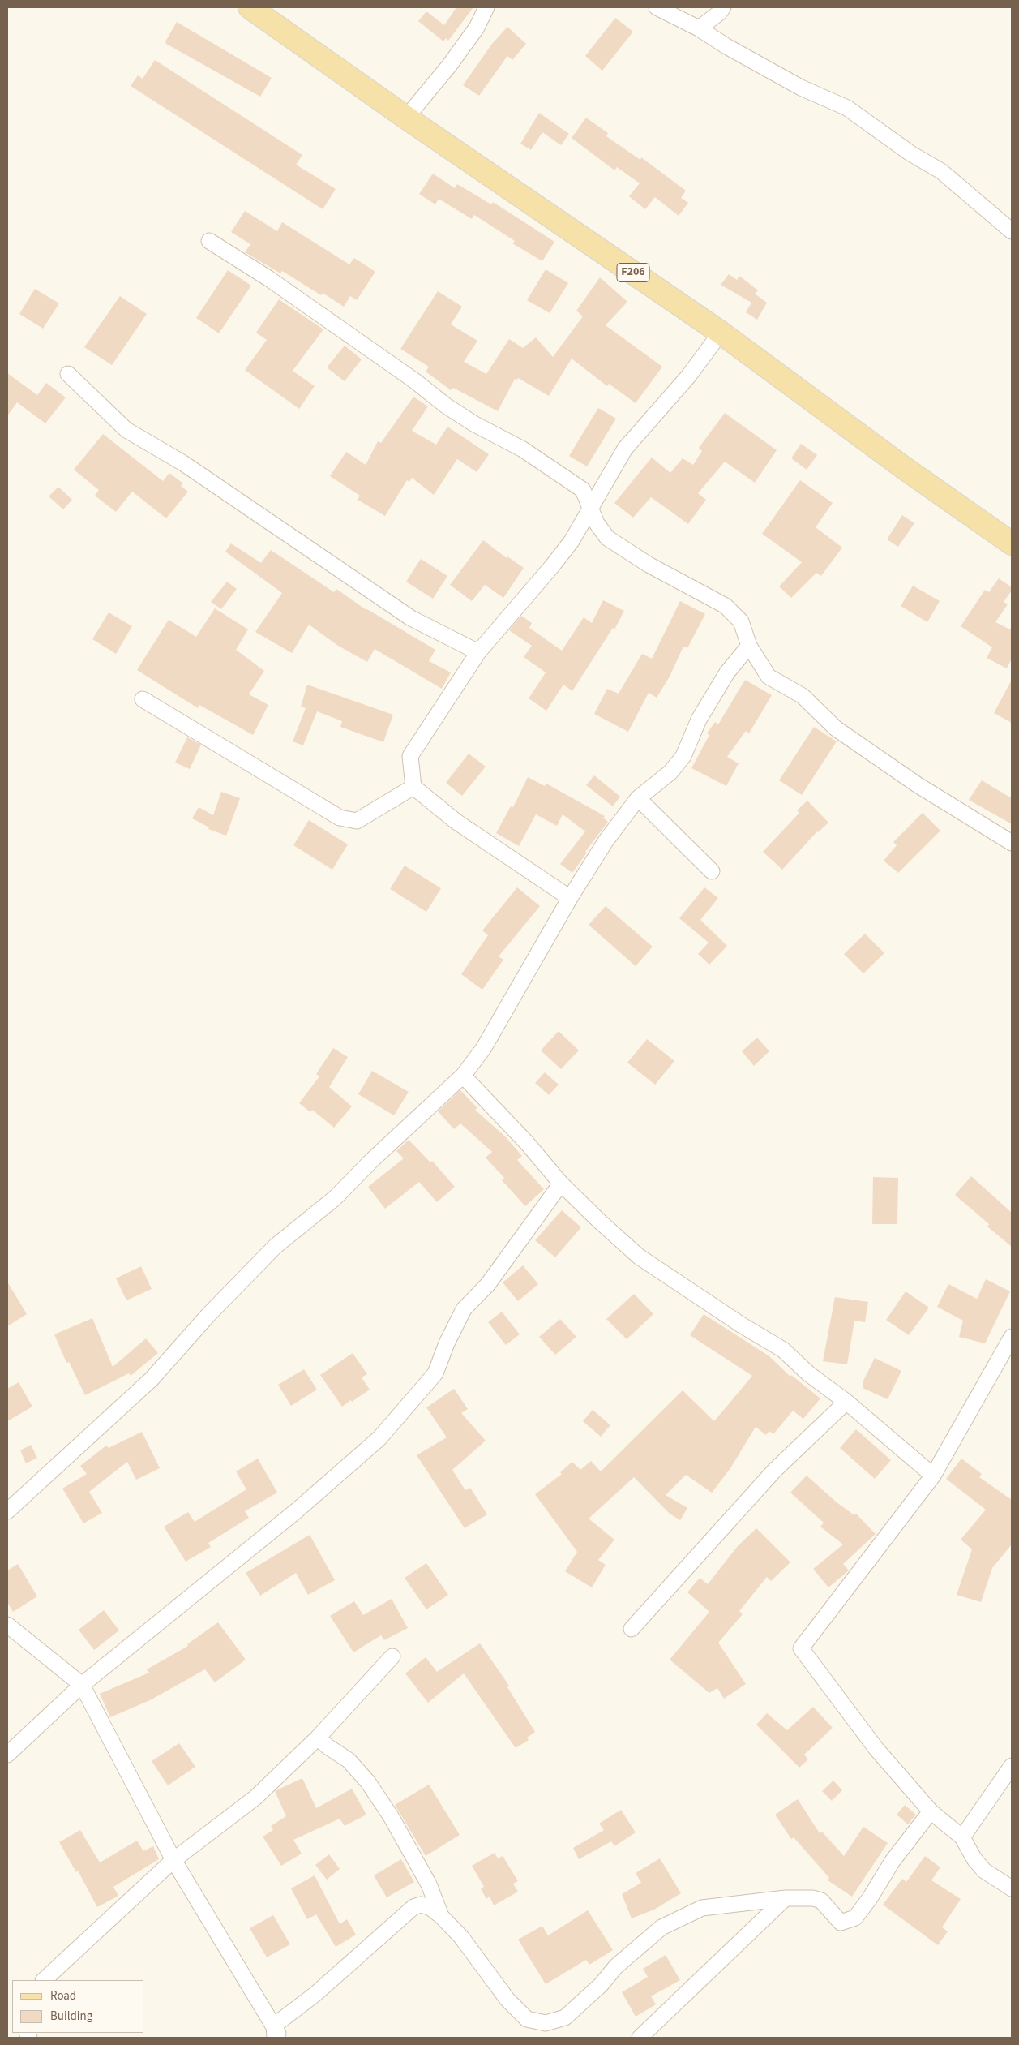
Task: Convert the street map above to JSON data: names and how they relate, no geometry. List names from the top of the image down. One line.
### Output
{"streets":{"main road":["F206"]},"legend":["Road","Building"]}
